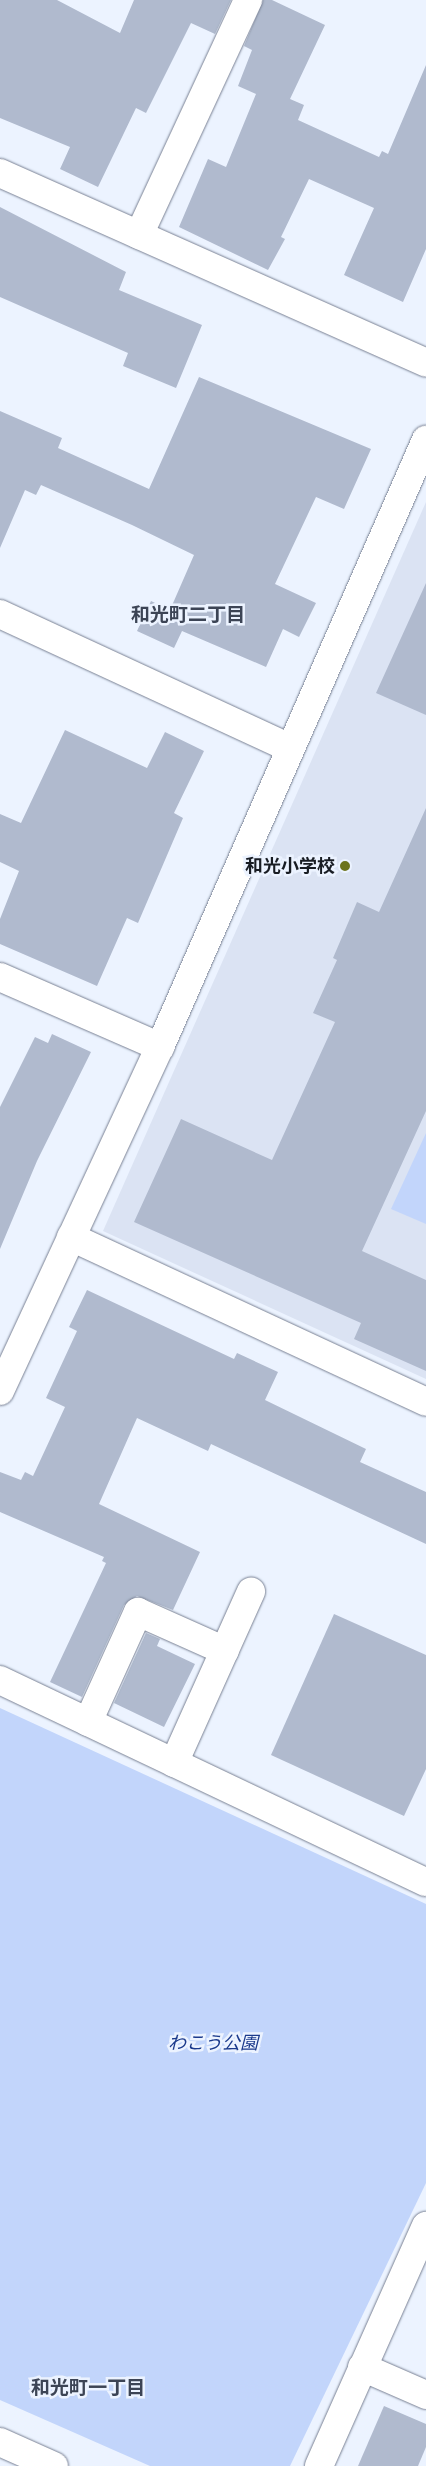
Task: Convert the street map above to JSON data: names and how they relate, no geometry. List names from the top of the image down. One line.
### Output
{"districts":["和光町二丁目","和光町一丁目"],"parks":["わこう公園"],"places":["和光小学校"]}
